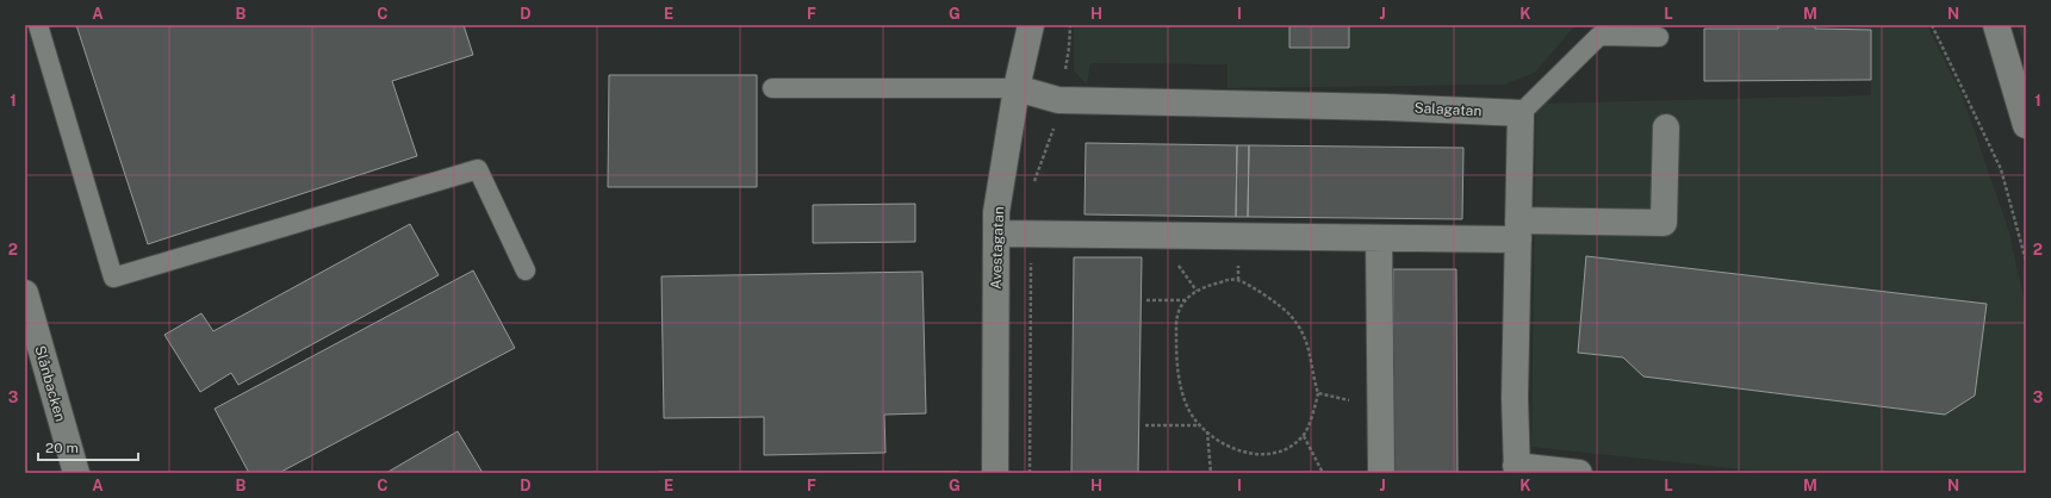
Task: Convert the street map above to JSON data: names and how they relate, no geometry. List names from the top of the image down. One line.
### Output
{"streets":{"street":["Salagatan","Avestagatan","Slånbacken"]},"crossings":[["Salagatan","Avestagatan"]],"scale_bar":"20 m","grid":{"columns":["A","B","C","D","E","F","G","H","I","J","K","L","M","N"],"rows":["1","2","3"]}}
